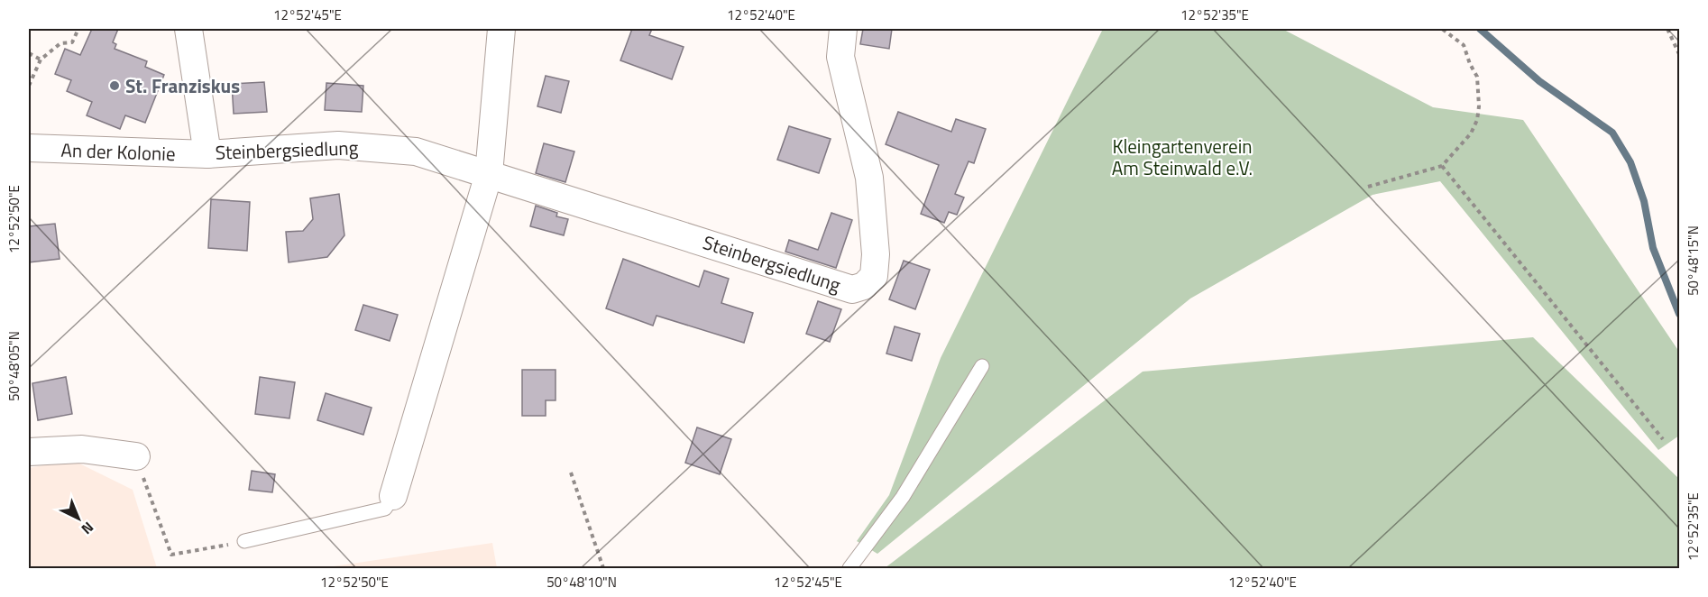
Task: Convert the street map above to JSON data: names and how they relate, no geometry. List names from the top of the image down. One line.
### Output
{"streets":{"street":["Steinbergsiedlung","An der Kolonie"]},"crossings":[["Steinbergsiedlung","An der Kolonie"]],"parks":["Kleingartenverein Am Steinwald e.V."],"places":["St. Franziskus"],"north":"bottom right","coordinates":["12°52'45\"E","12°52'40\"E","12°52'35\"E","12°52'50\"E","50°48'15\"N","50°48'05\"N","50°48'10\"N"]}
